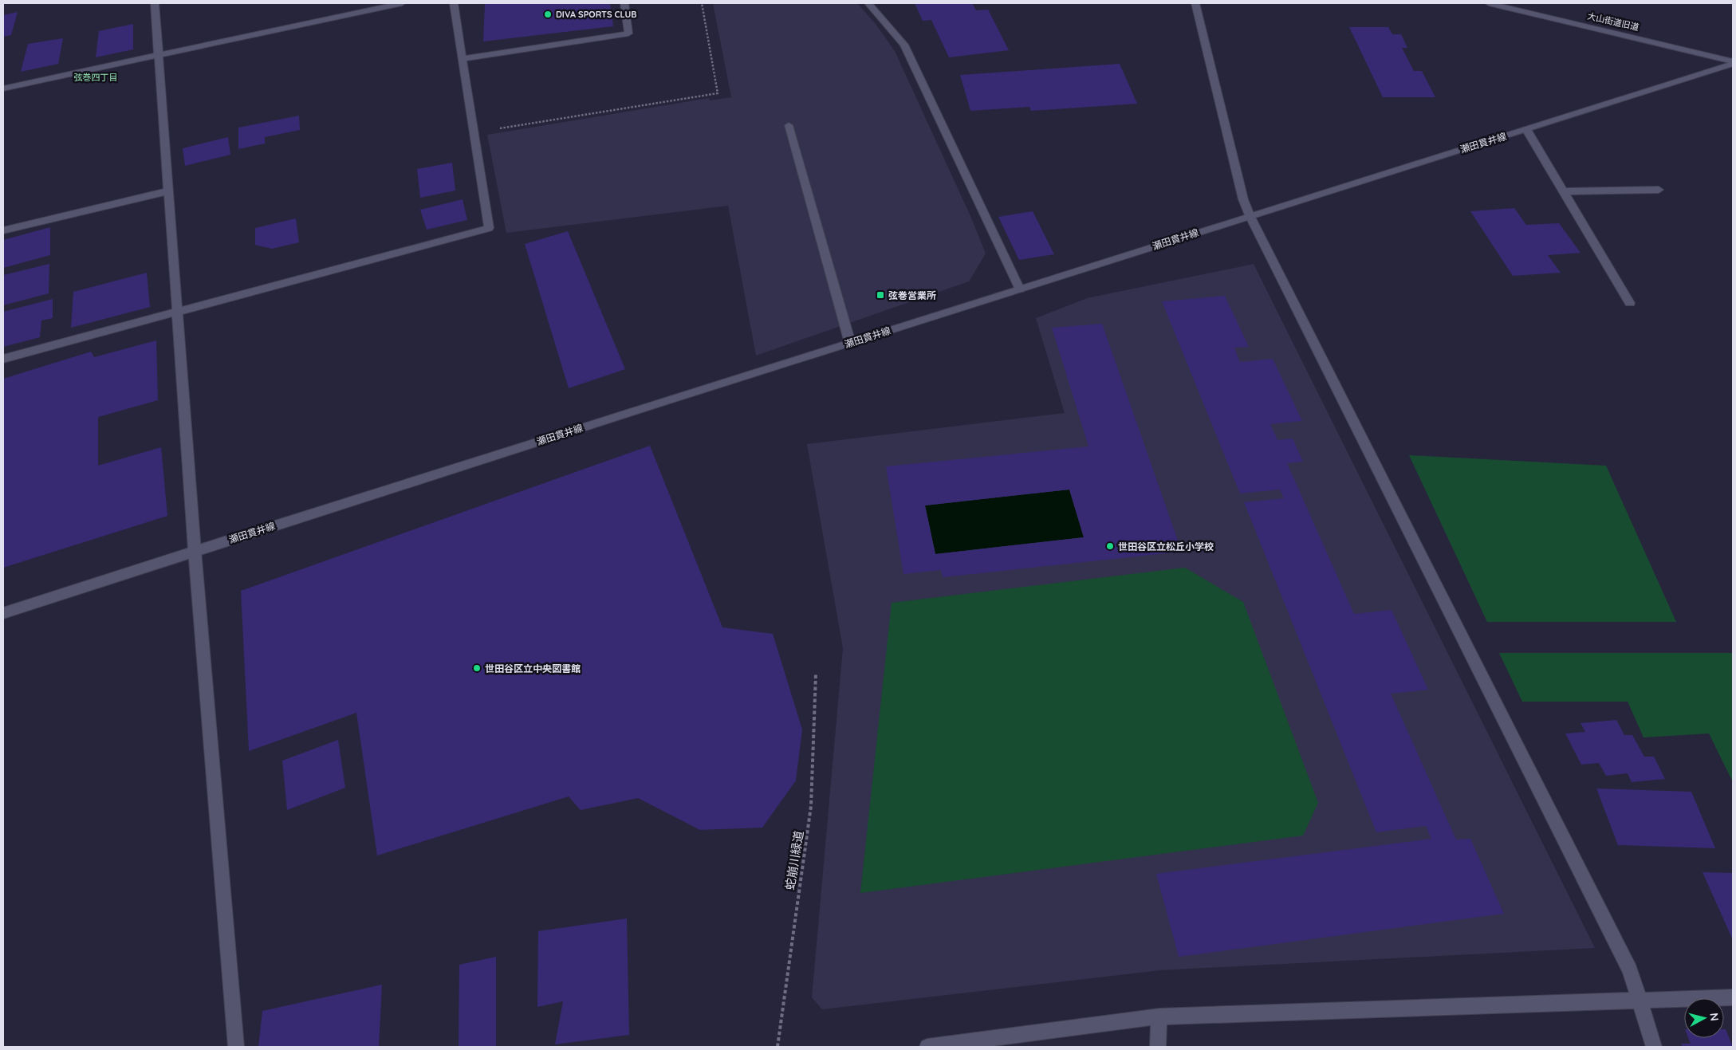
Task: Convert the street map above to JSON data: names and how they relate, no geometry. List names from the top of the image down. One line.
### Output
{"streets":{"street":["大山街道旧道","瀬田貫井線"],"path":["蛇崩川緑道"]},"crossings":[["大山街道旧道","瀬田貫井線"]],"districts":["弦巻四丁目"],"places":{"other":["DIVA SPORTS CLUB","世田谷区立松丘小学校","世田谷区立中央図書館"],"transit":["弦巻営業所"]},"north":"right"}
